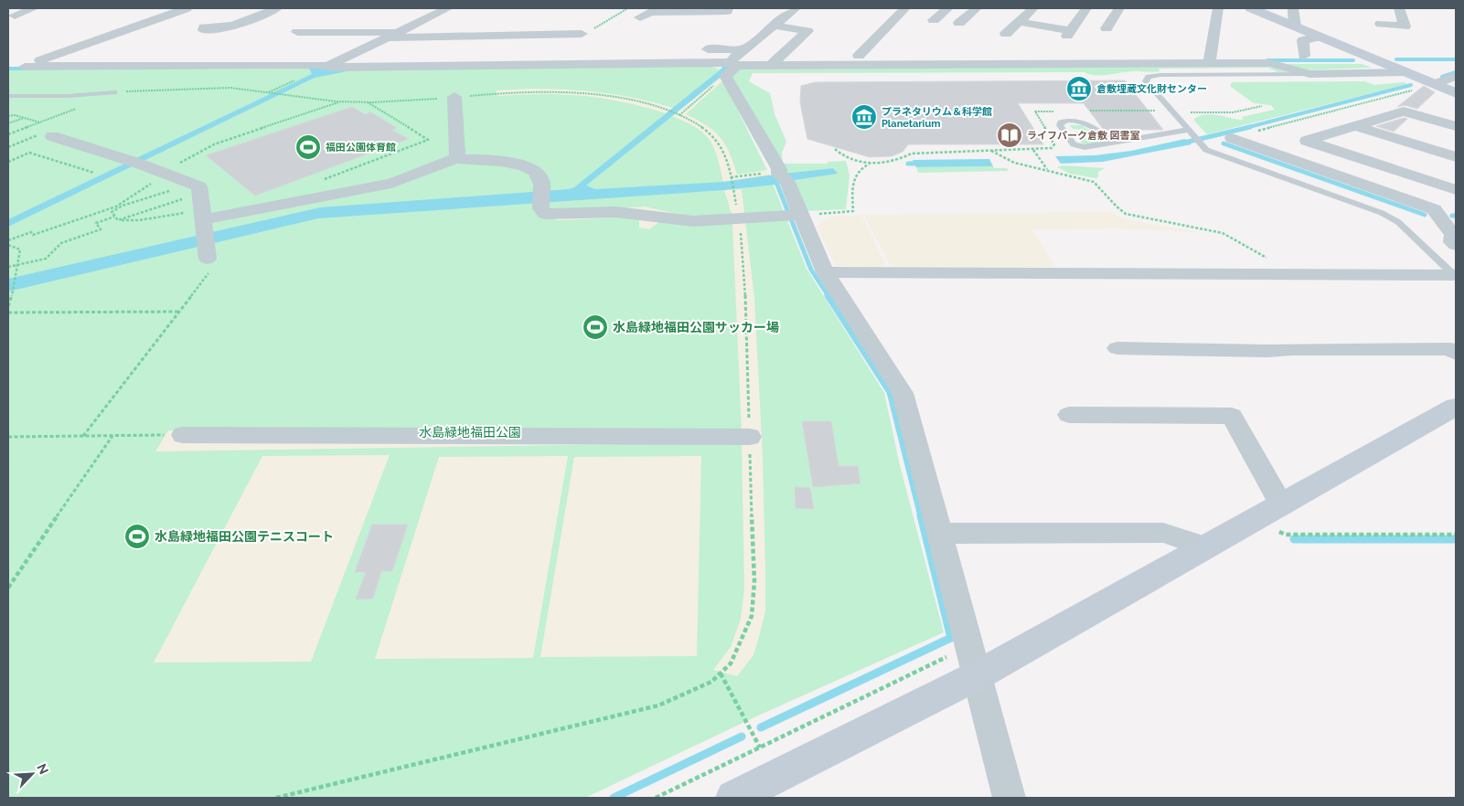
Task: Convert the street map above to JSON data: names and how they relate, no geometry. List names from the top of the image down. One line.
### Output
{"parks":["水島緑地福田公園"],"places":{"museum":["倉敷埋蔵文化財センター","プラネタリウム＆科学館 Planetarium"],"library":["ライフパーク倉敷 図書室"],"sports":["福田公園体育館","水島緑地福田公園サッカー場","水島緑地福田公園テニスコート"]},"north":"top right"}
